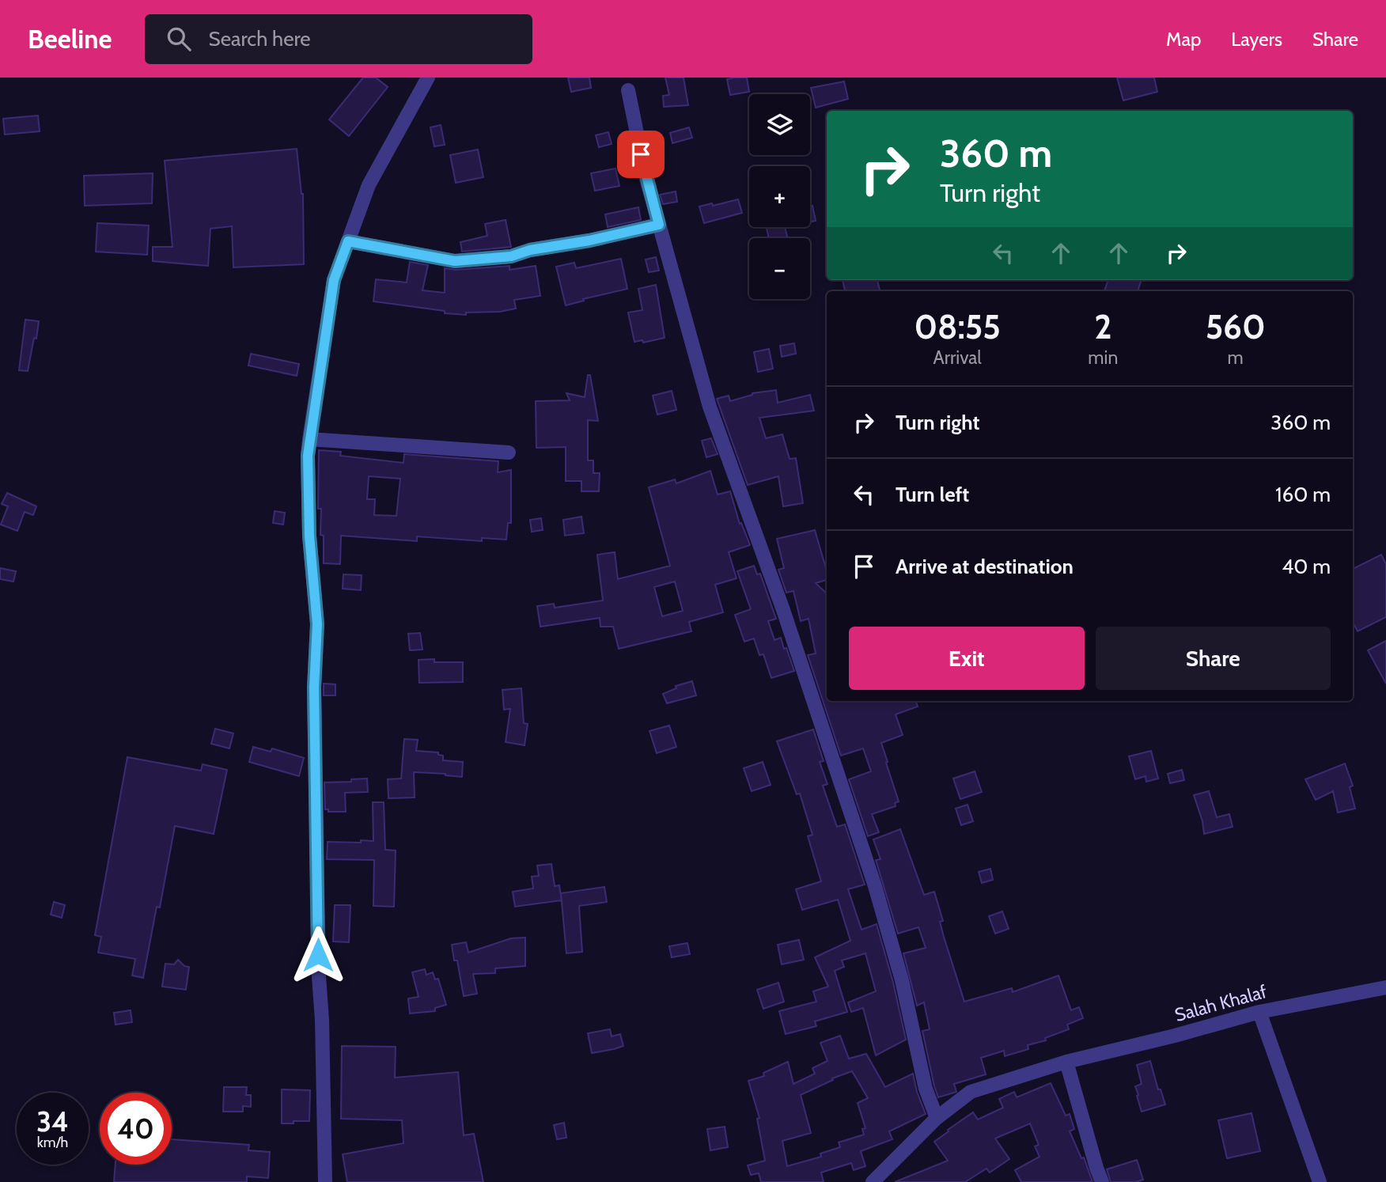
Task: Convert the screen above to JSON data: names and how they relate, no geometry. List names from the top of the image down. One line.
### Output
{"streets":{"street":["Salah Khalaf"]},"page":{"header":"Beeline","search":"Search here","nav":["Map","Layers","Share"],"map_buttons":["+","−"],"turn":["360 m","Turn right"],"eta":["08:55","Arrival","2","min","560","m"],"list":[{"name":"Turn right","value":"360 m"},{"name":"Turn left","value":"160 m"},{"name":"Arrive at destination","value":"40 m"}],"buttons":["Exit","Share"],"speed":"34 km/h","limit":"40"}}
